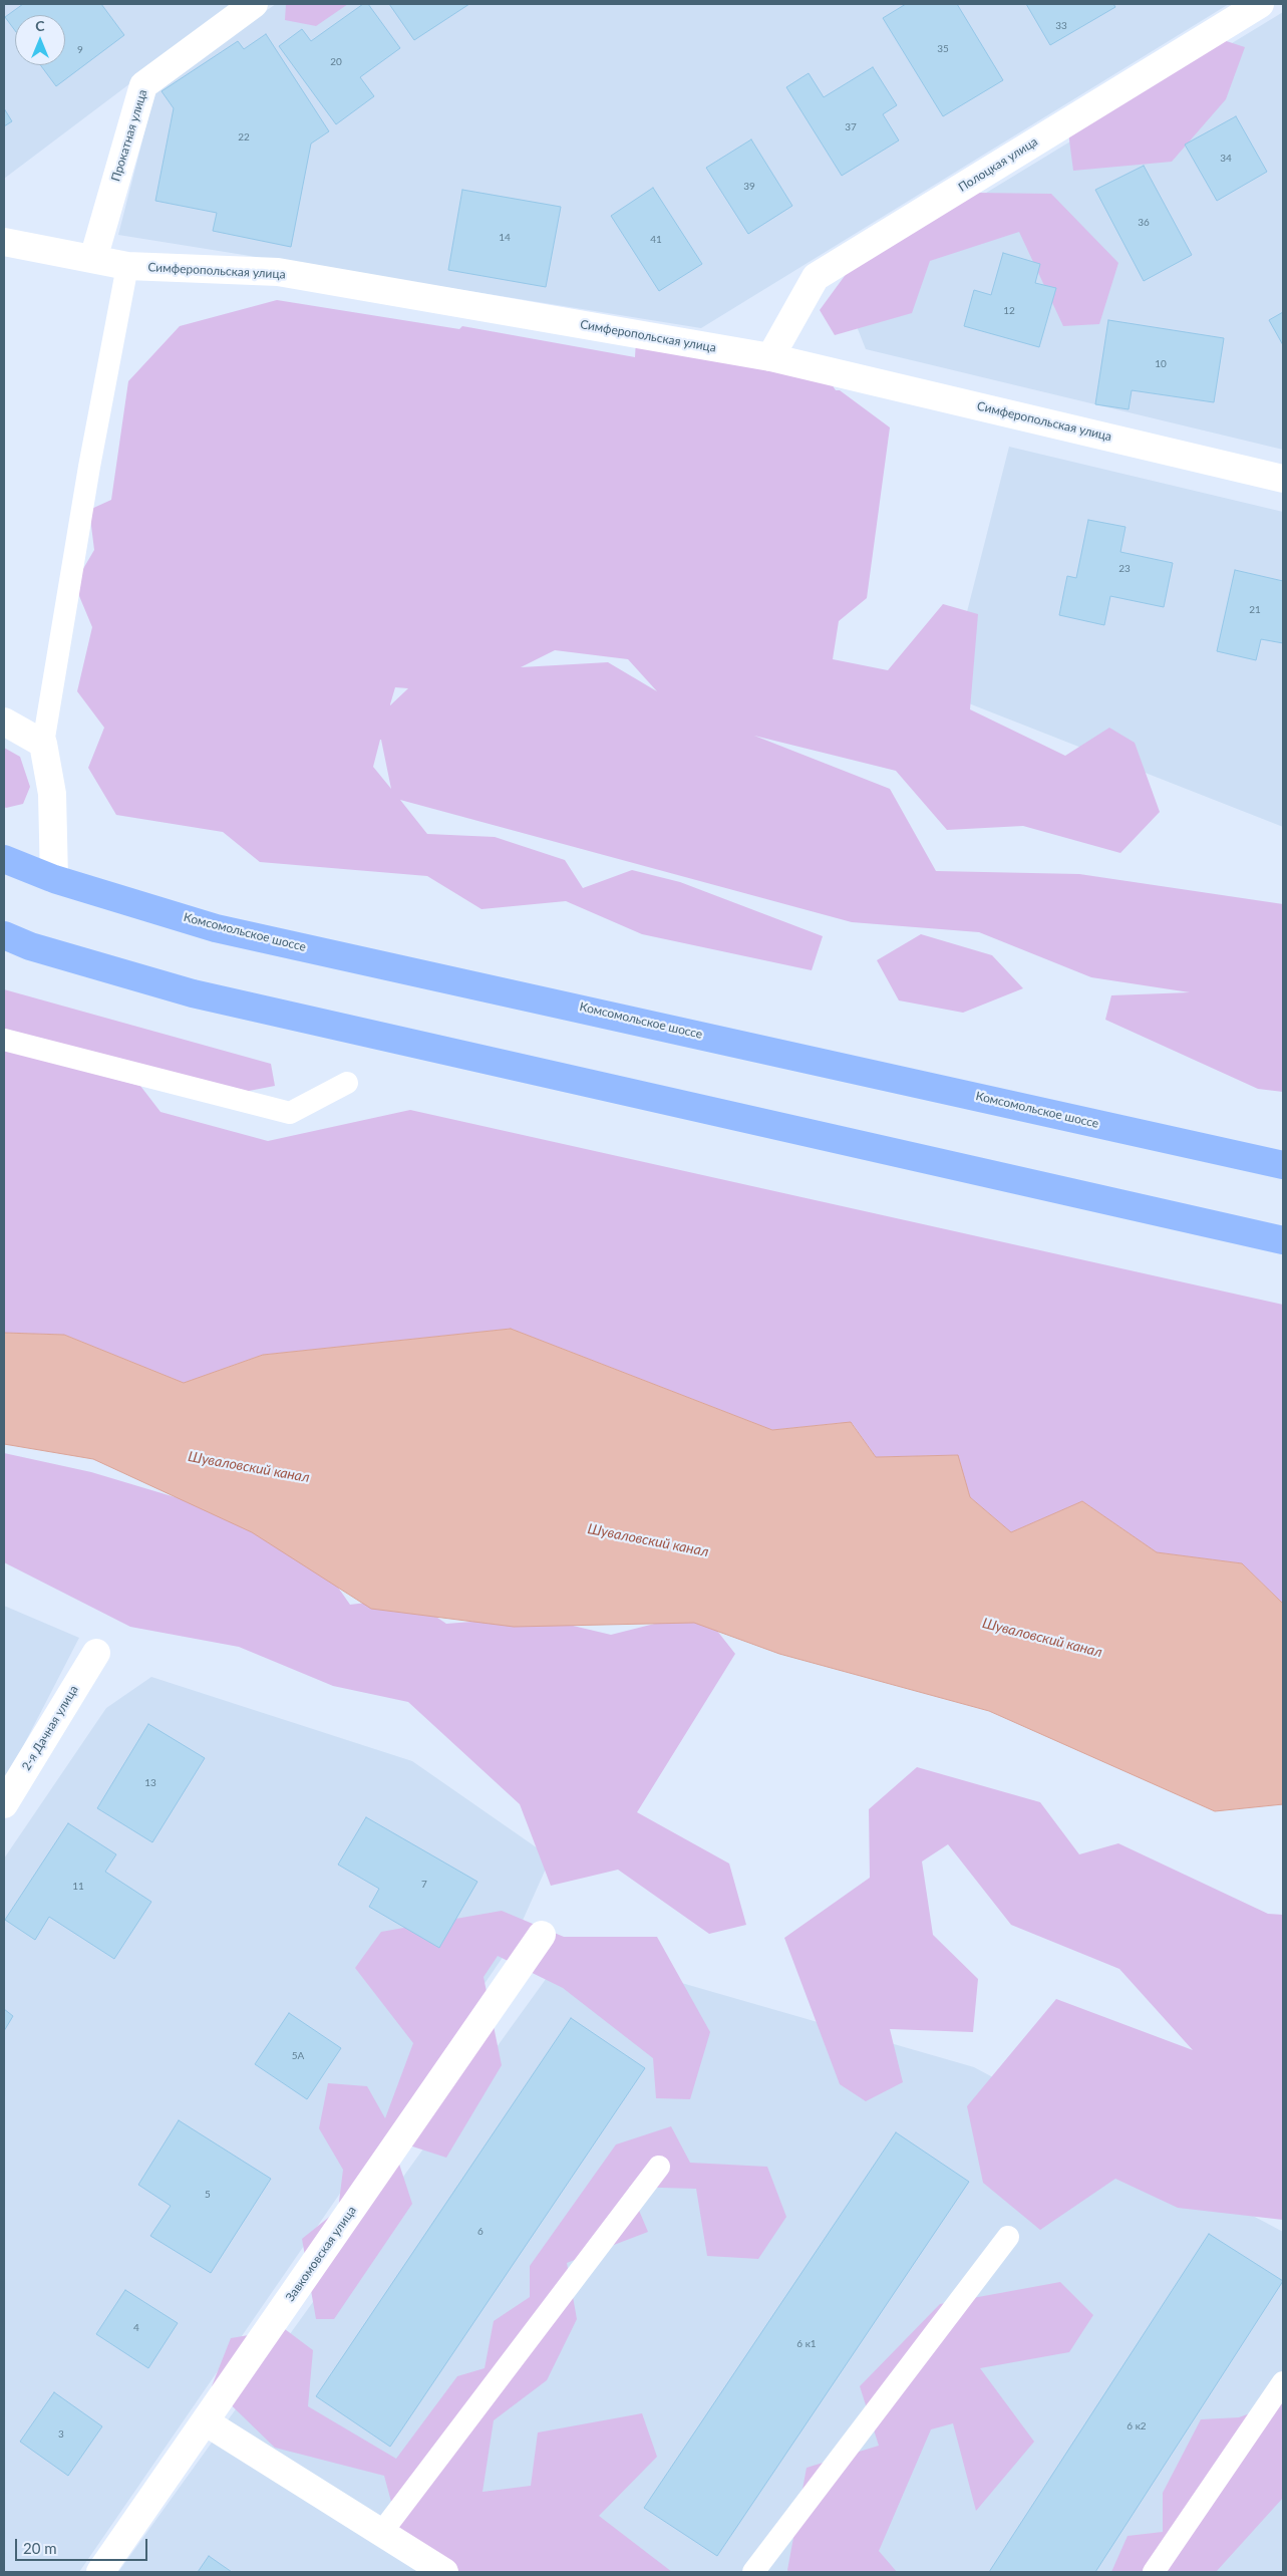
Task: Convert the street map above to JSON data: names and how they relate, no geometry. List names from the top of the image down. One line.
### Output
{"streets":{"main road":["Комсомольское шоссе"],"street":["Прокатная улица","Полоцкая улица","Симферопольская улица","2-я Дачная улица","Завкомовская улица"]},"crossings":[["Прокатная улица","Симферопольская улица"],["Полоцкая улица","Симферопольская улица"]],"water":["Шуваловский канал"],"house_numbers":["33","35","9","20","37","22","34","39","36","14","41","12","10","23","21","13","7","11","5А","5","6","4","6 к1","6 к2","3"],"scale_bar":"20 m","north":"top"}
